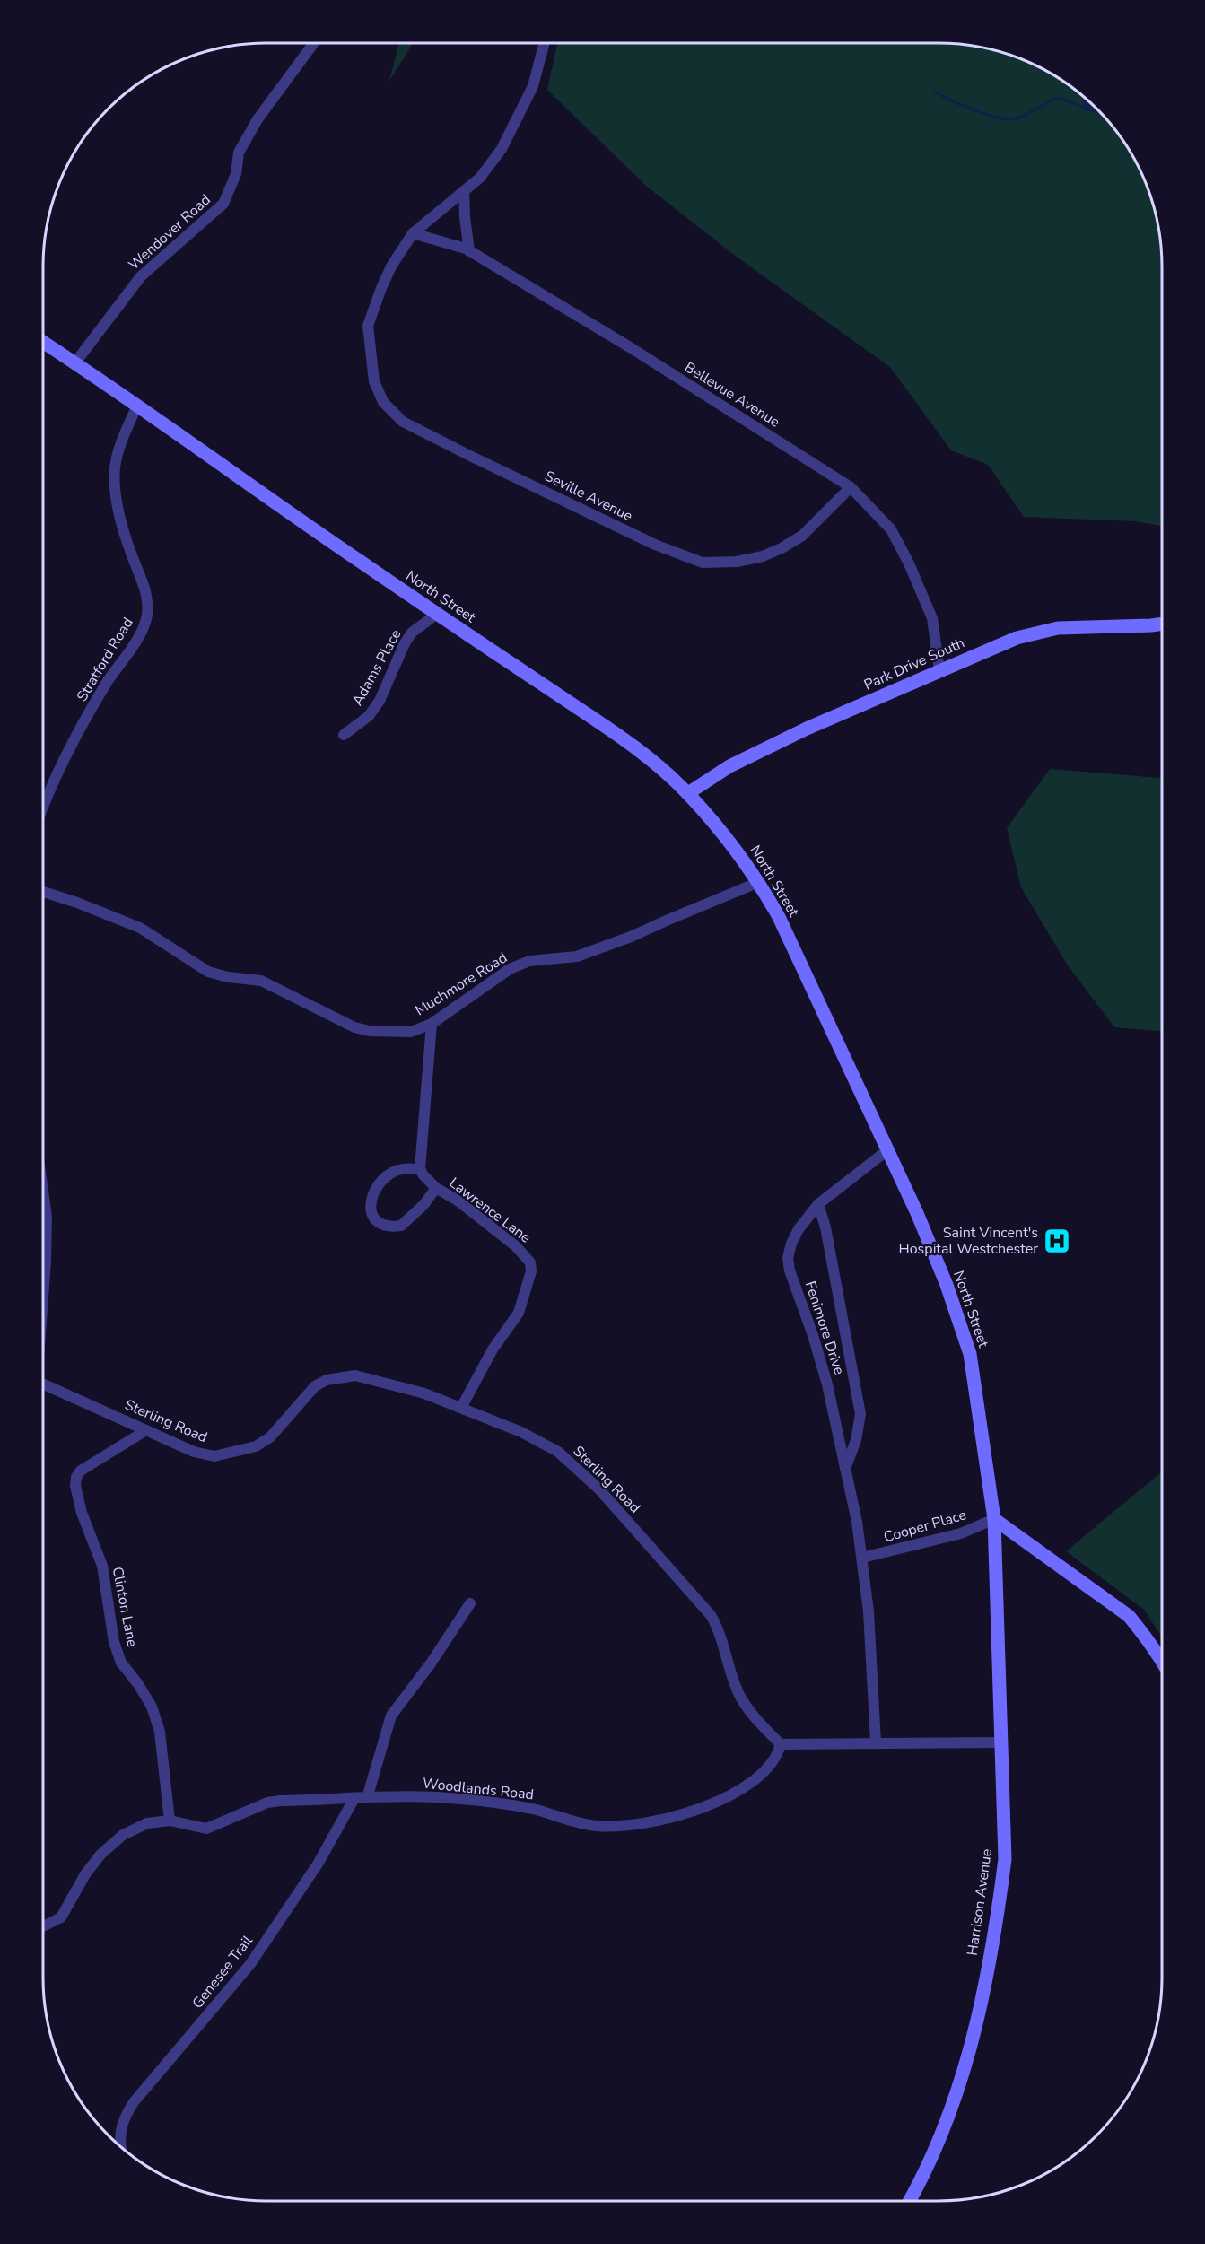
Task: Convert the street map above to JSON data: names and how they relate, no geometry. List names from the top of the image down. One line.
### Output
{"streets":{"main road":["North Street","Park Drive South","Harrison Avenue"],"street":["Wendover Road","Bellevue Avenue","Seville Avenue","Stratford Road","Adams Place","Muchmore Road","Lawrence Lane","Fenimore Drive","Sterling Road","Cooper Place","Clinton Lane","Woodlands Road","Genesee Trail"]},"crossings":[["Wendover Road","North Street"],["Bellevue Avenue","Seville Avenue"],["Bellevue Avenue","Park Drive South"],["North Street","Stratford Road"],["North Street","Park Drive South"],["North Street","Adams Place"],["North Street","Muchmore Road"],["North Street","Fenimore Drive"],["North Street","Cooper Place"],["North Street","Harrison Avenue"],["Lawrence Lane","Sterling Road"],["Fenimore Drive","Cooper Place"],["Sterling Road","Clinton Lane"],["Sterling Road","Woodlands Road"],["Cooper Place","Harrison Avenue"],["Clinton Lane","Woodlands Road"],["Woodlands Road","Genesee Trail"]],"places":{"hospital":["Saint Vincent's Hospital Westchester"]}}
